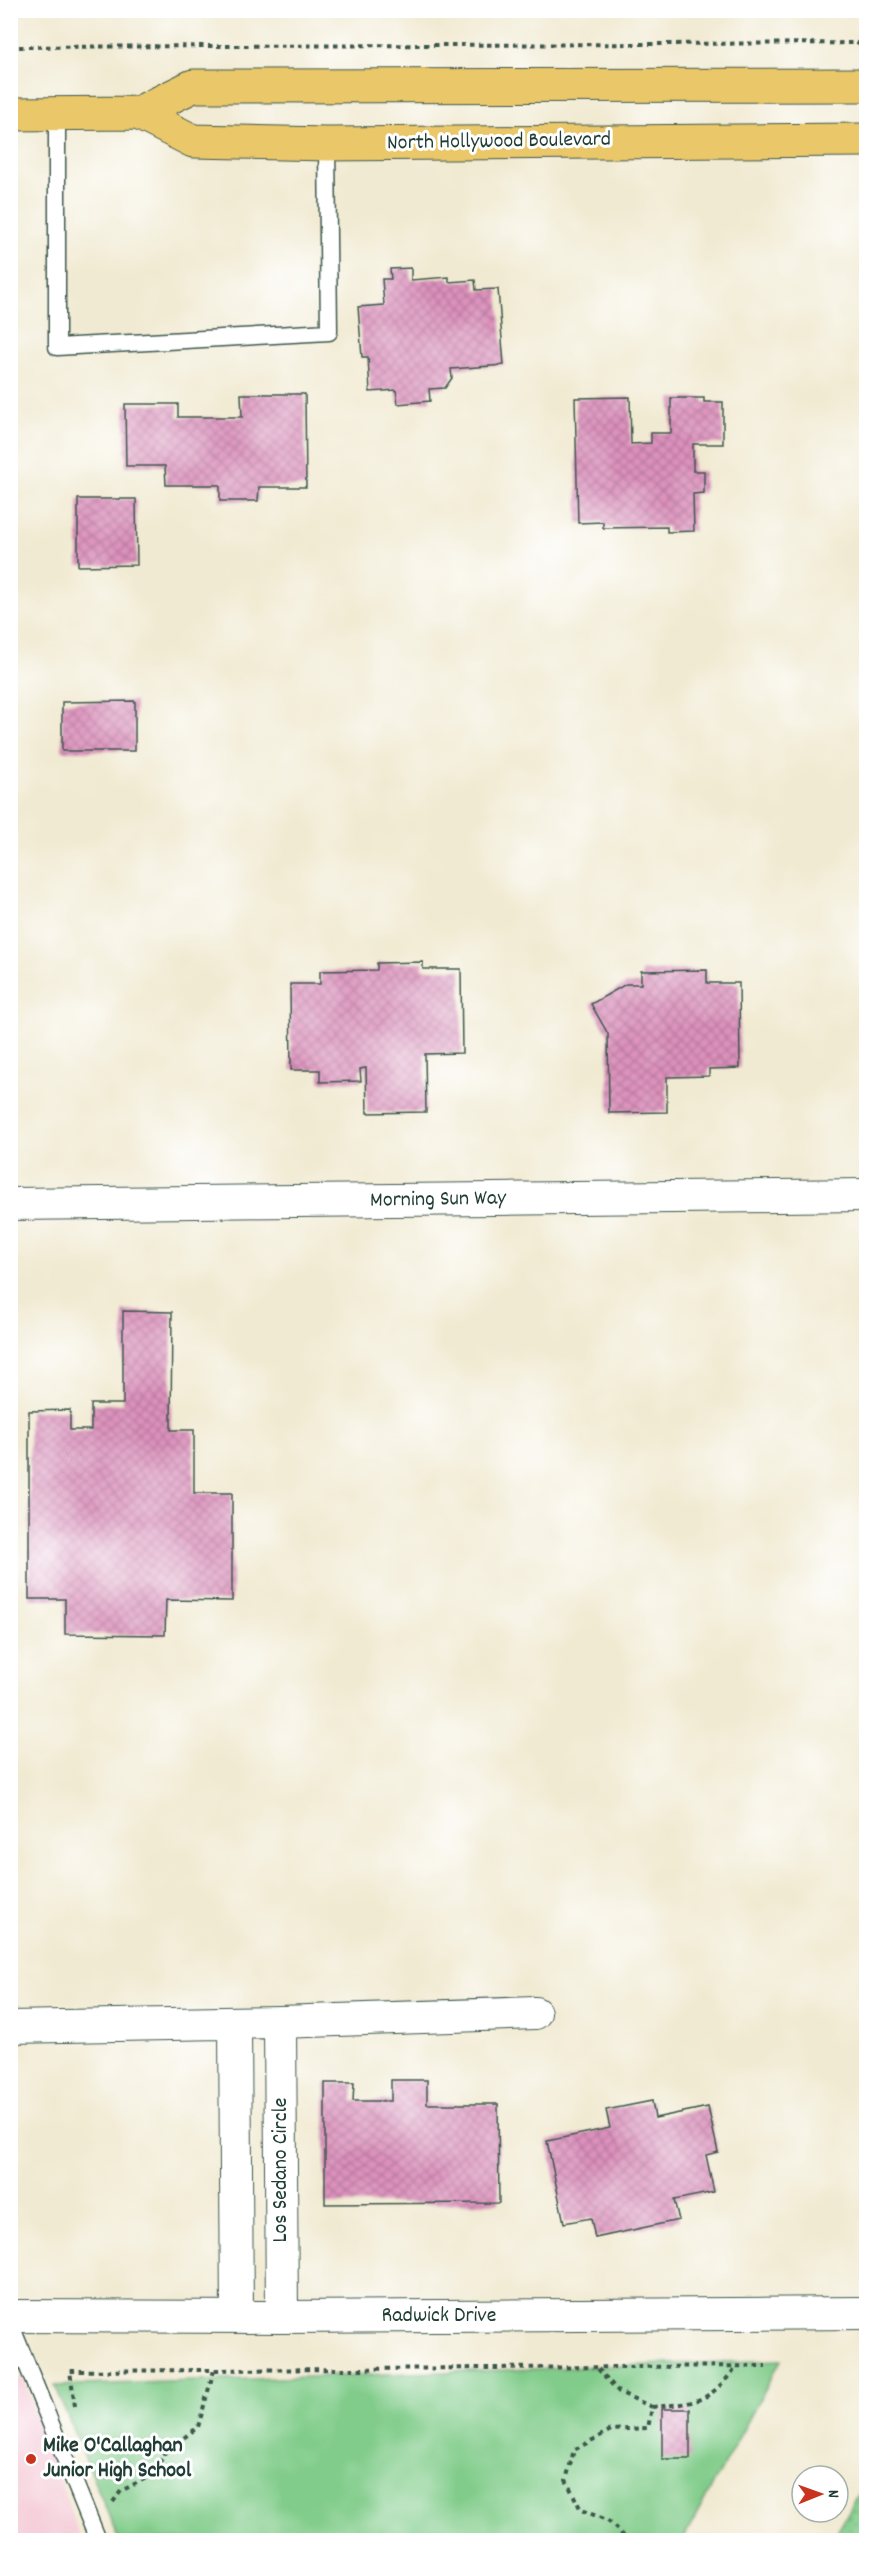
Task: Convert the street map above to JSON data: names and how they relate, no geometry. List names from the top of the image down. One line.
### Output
{"streets":{"main road":["North Hollywood Boulevard"],"street":["Morning Sun Way","Los Sedano Circle","Radwick Drive"]},"crossings":[["Los Sedano Circle","Radwick Drive"]],"places":["Mike O'Callaghan Junior High School"],"north":"right"}
